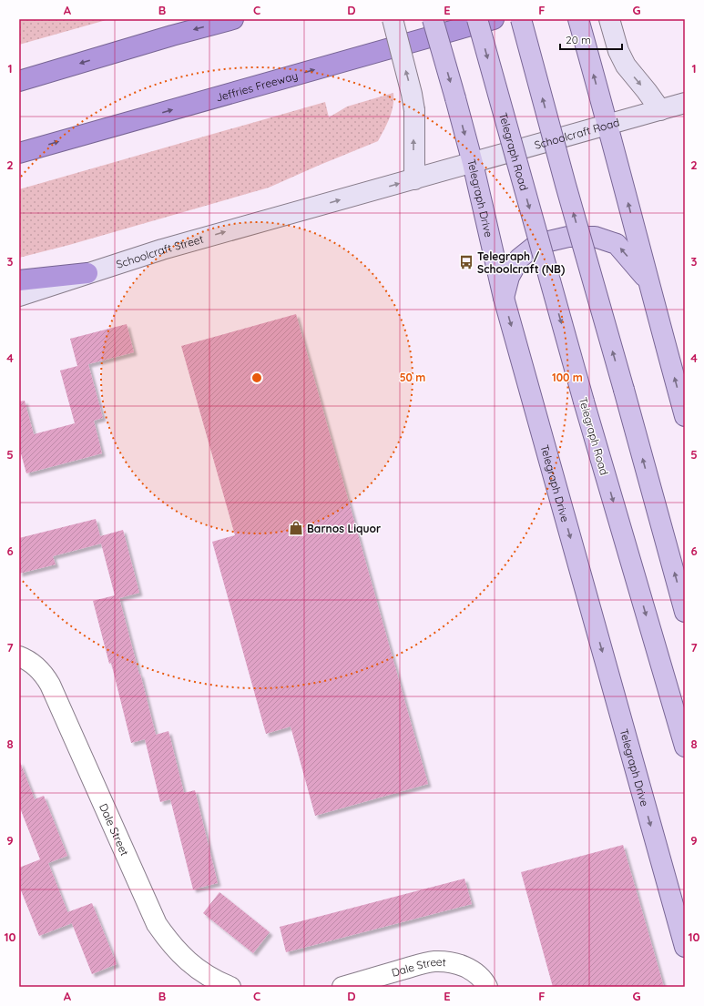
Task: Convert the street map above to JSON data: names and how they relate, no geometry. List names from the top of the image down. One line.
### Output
{"streets":{"highway":["Jeffries Freeway"],"main road":["Schoolcraft Road","Telegraph Road","Telegraph Drive","Schoolcraft Street"],"street":["Dale Street"]},"crossings":[["Schoolcraft Road","Telegraph Drive"],["Schoolcraft Road","Schoolcraft Street"]],"one_way":["Schoolcraft Street"],"places":{"bus stop":["Telegraph / Schoolcraft (NB)"],"shop":["Barnos Liquor"]},"scale_bar":"20 m","grid":{"columns":["A","B","C","D","E","F","G"],"rows":["1","2","3","4","5","6","7","8","9","10"]},"rings":["50 m","100 m"]}
